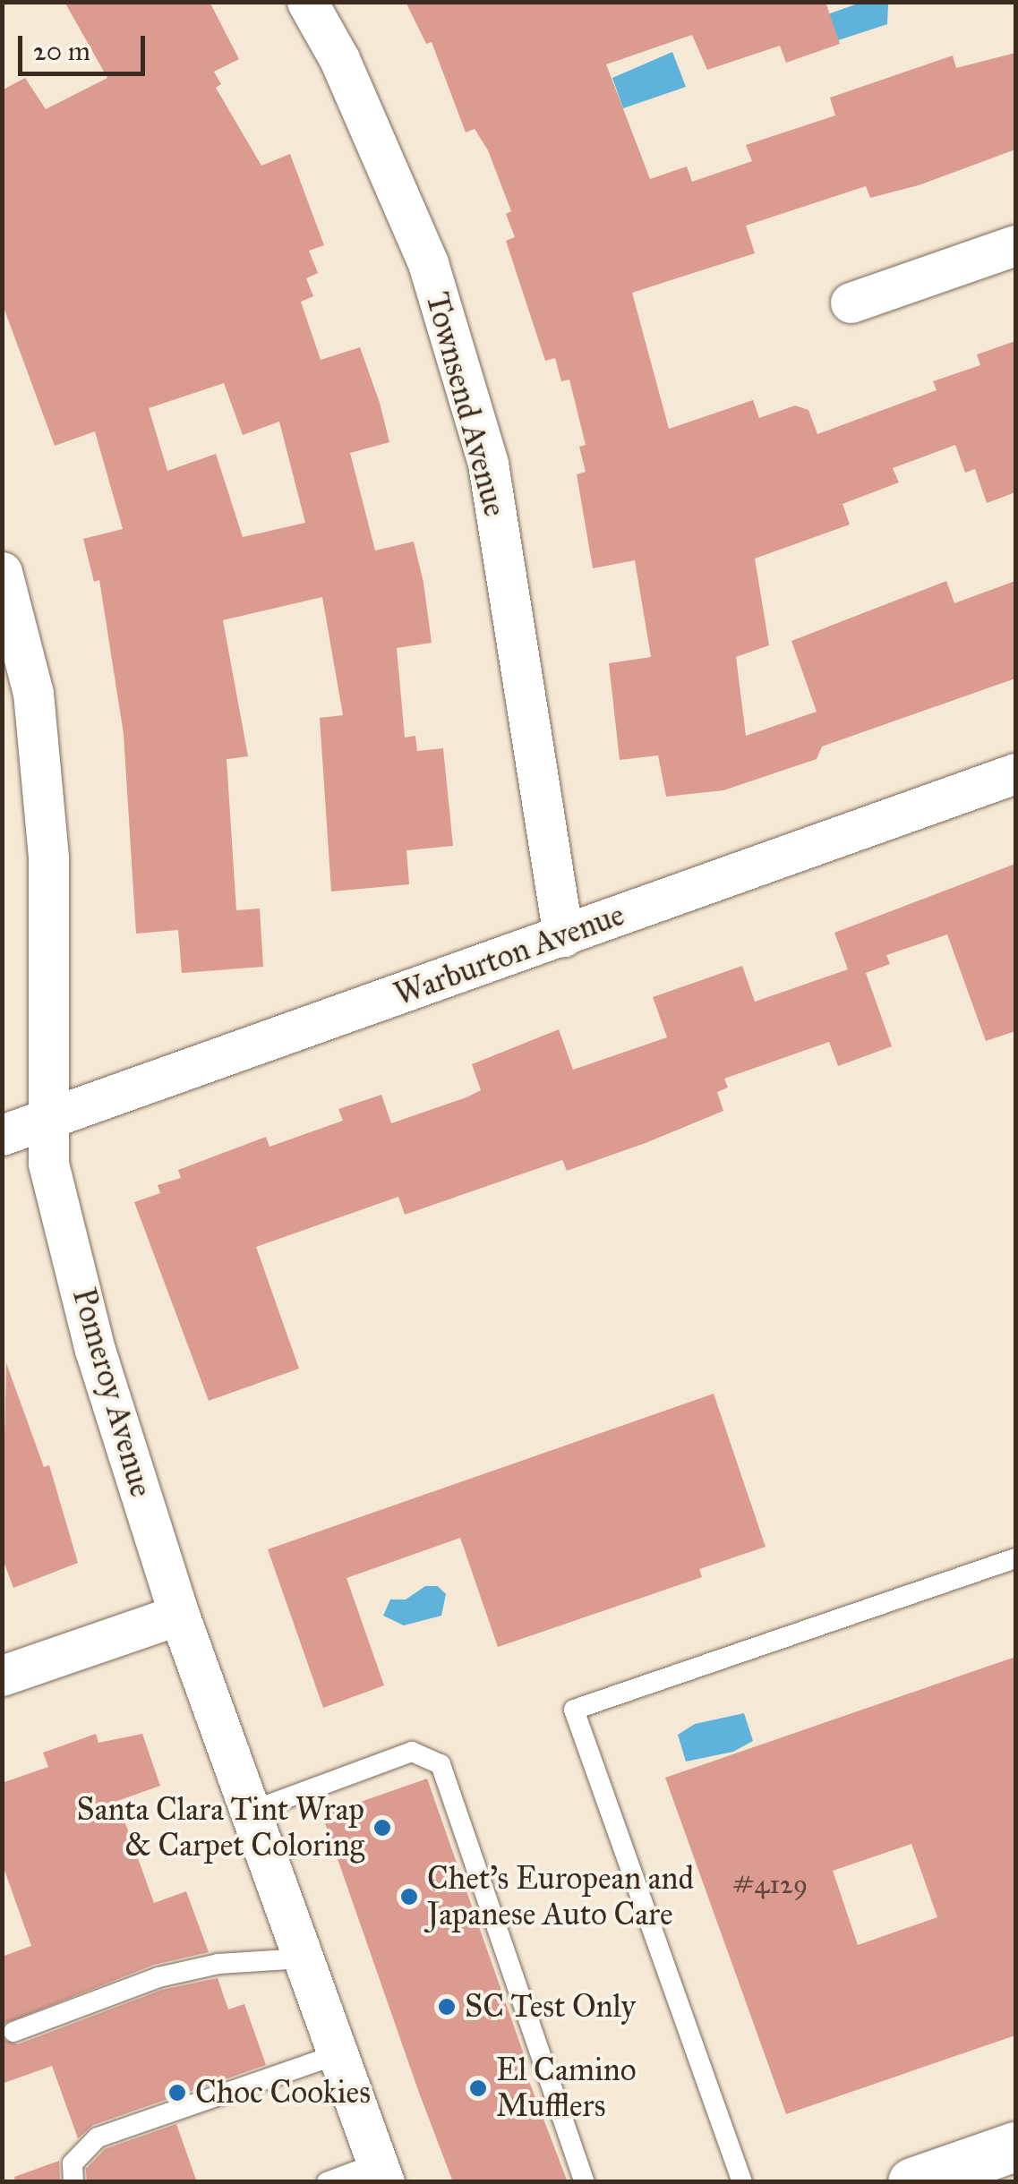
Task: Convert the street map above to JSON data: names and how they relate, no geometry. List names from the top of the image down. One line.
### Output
{"streets":{"street":["Townsend Avenue","Warburton Avenue","Pomeroy Avenue"]},"crossings":[["Townsend Avenue","Warburton Avenue"],["Warburton Avenue","Pomeroy Avenue"]],"places":["Santa Clara Tint Wrap & Carpet Coloring","Chet's European and Japanese Auto Care","SC Test Only","El Camino Mufflers","Choc Cookies"],"house_numbers":["#4129"],"scale_bar":"20 m"}
